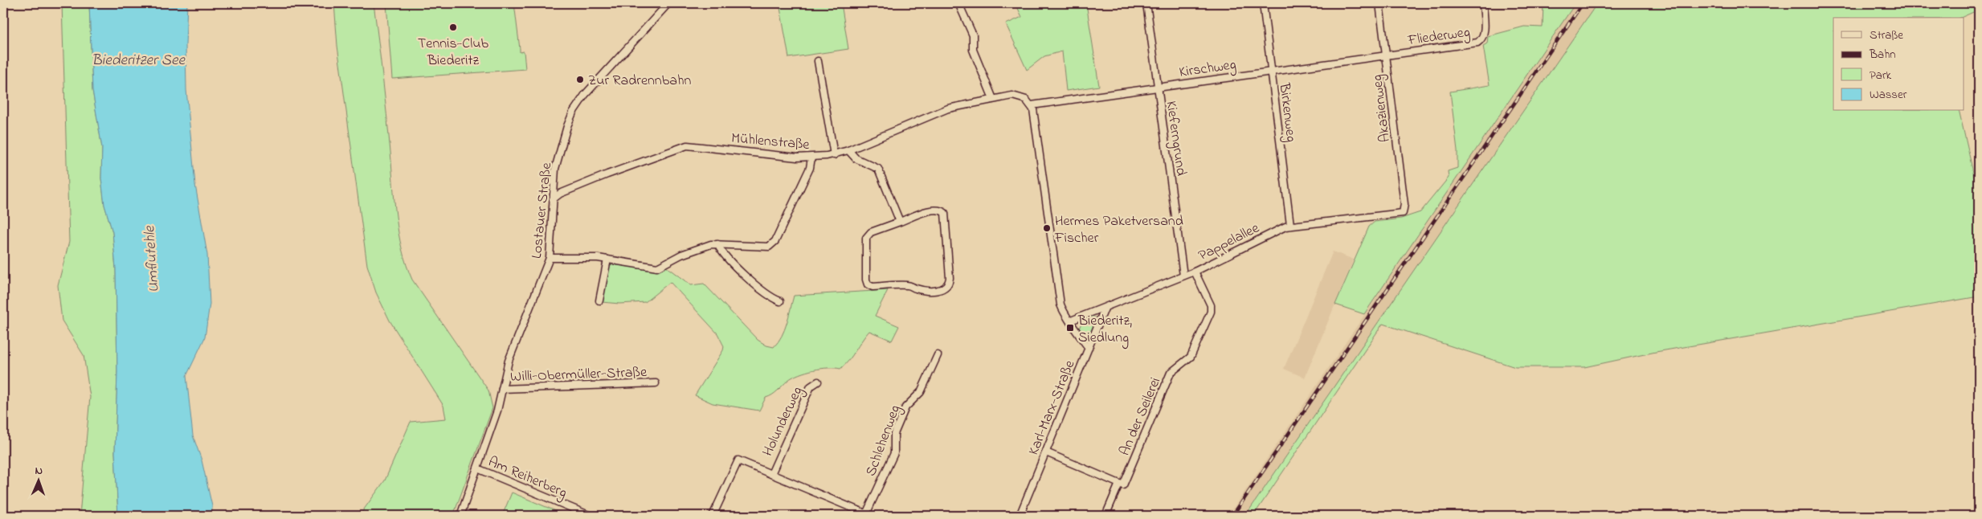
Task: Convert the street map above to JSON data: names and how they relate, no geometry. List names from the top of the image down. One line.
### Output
{"streets":{"street":["Fliederweg","Kirschweg","Akazienweg","Birkenweg","Kieferngrund","Mühlenstraße","Lostauer Straße","Pappelallee","Willi-Obermüller-Straße","Karl-Marx-Straße","An der Seilerei","Holunderweg","Schlehenweg","Am Reiherberg"]},"crossings":[["Fliederweg","Kirschweg"],["Fliederweg","Akazienweg"],["Kirschweg","Akazienweg"],["Kirschweg","Birkenweg"],["Kirschweg","Kieferngrund"],["Kirschweg","Mühlenstraße"],["Akazienweg","Pappelallee"],["Birkenweg","Pappelallee"],["Kieferngrund","Pappelallee"],["Mühlenstraße","Lostauer Straße"],["Lostauer Straße","Willi-Obermüller-Straße"],["Lostauer Straße","Am Reiherberg"],["Pappelallee","Karl-Marx-Straße"],["Pappelallee","An der Seilerei"],["Holunderweg","Schlehenweg"]],"water":["Biederitzer See","Umflutehle"],"places":{"other":["Tennis-Club Biederitz","Zur Radrennbahn","Hermes Paketversand Fischer"],"transit":["Biederitz, Siedlung"]},"legend":["Straße","Bahn","Park","Wasser"],"north":"top"}
